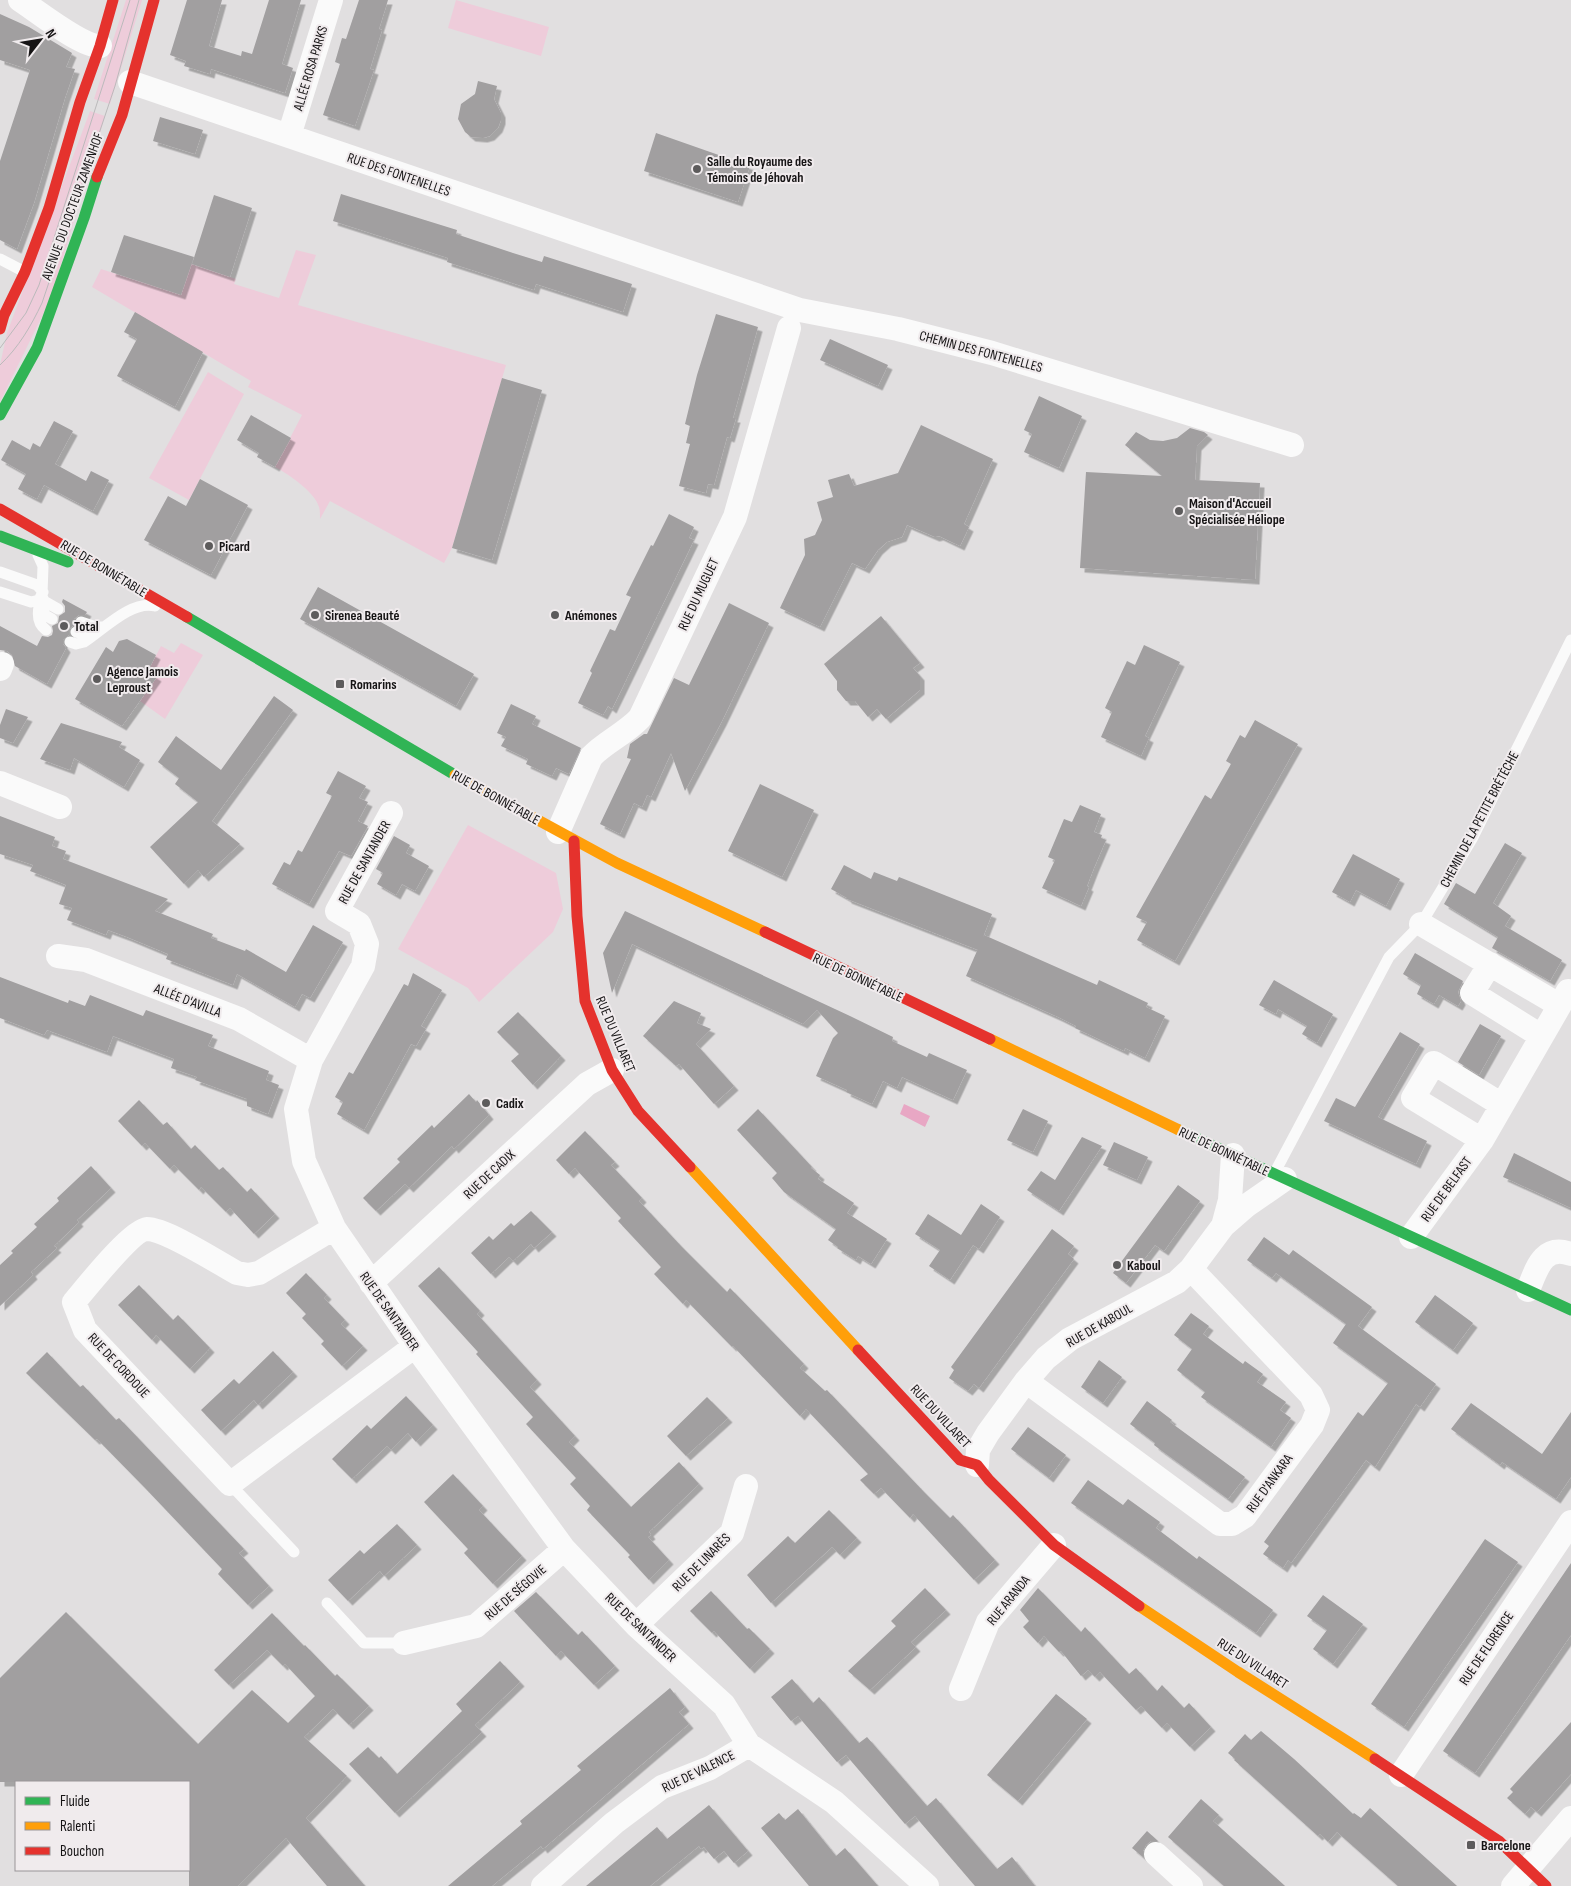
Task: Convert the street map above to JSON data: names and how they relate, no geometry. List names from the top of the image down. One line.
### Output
{"streets":{"street":["ALLÉE ROSA PARKS","RUE DES FONTENELLES","AVENUE DU DOCTEUR ZAMENHOF","CHEMIN DES FONTENELLES","RUE DE BONNÉTABLE","RUE DU MUGUET","RUE DE SANTANDER","ALLÉE D'AVILLA","RUE DU VILLARET","RUE DE CADIX","RUE DE BELFAST","RUE DE KABOUL","RUE DE CORDOUE","RUE D'ANKARA","RUE DE LINARÈS","RUE DE SÉGOVIE","RUE ARANDA","RUE DE FLORENCE","RUE DE VALENCE"],"lane":["CHEMIN DE LA PETITE BRÉTÈCHE"]},"crossings":[["ALLÉE ROSA PARKS","RUE DES FONTENELLES"],["RUE DES FONTENELLES","AVENUE DU DOCTEUR ZAMENHOF"],["RUE DES FONTENELLES","CHEMIN DES FONTENELLES"],["RUE DE BONNÉTABLE","RUE DU MUGUET"],["RUE DE BONNÉTABLE","CHEMIN DE LA PETITE BRÉTÈCHE"],["RUE DE BONNÉTABLE","RUE DU VILLARET"],["RUE DE BONNÉTABLE","RUE DE BELFAST"],["RUE DE BONNÉTABLE","RUE DE KABOUL"],["RUE DU MUGUET","RUE DU VILLARET"],["CHEMIN DE LA PETITE BRÉTÈCHE","RUE DE BELFAST"],["CHEMIN DE LA PETITE BRÉTÈCHE","RUE DE KABOUL"],["RUE DE SANTANDER","ALLÉE D'AVILLA"],["RUE DE SANTANDER","RUE DE CADIX"],["RUE DE SANTANDER","RUE DE CORDOUE"],["RUE DE SANTANDER","RUE DE LINARÈS"],["RUE DE SANTANDER","RUE DE SÉGOVIE"],["RUE DE SANTANDER","RUE DE VALENCE"],["RUE DU VILLARET","RUE DE CADIX"],["RUE DU VILLARET","RUE DE KABOUL"],["RUE DU VILLARET","RUE ARANDA"],["RUE DU VILLARET","RUE DE FLORENCE"],["RUE DE KABOUL","RUE D'ANKARA"]],"places":{"other":["Salle du Royaume des Témoins de Jéhovah","Maison d'Accueil Spécialisée Héliope","Picard","Sirenea Beauté","Anémones","Total","Agence Jamois Leproust","Cadix","Kaboul"],"transit":["Romarins","Barcelone"]},"legend":["Fluide","Ralenti","Bouchon"],"north":"top right"}
